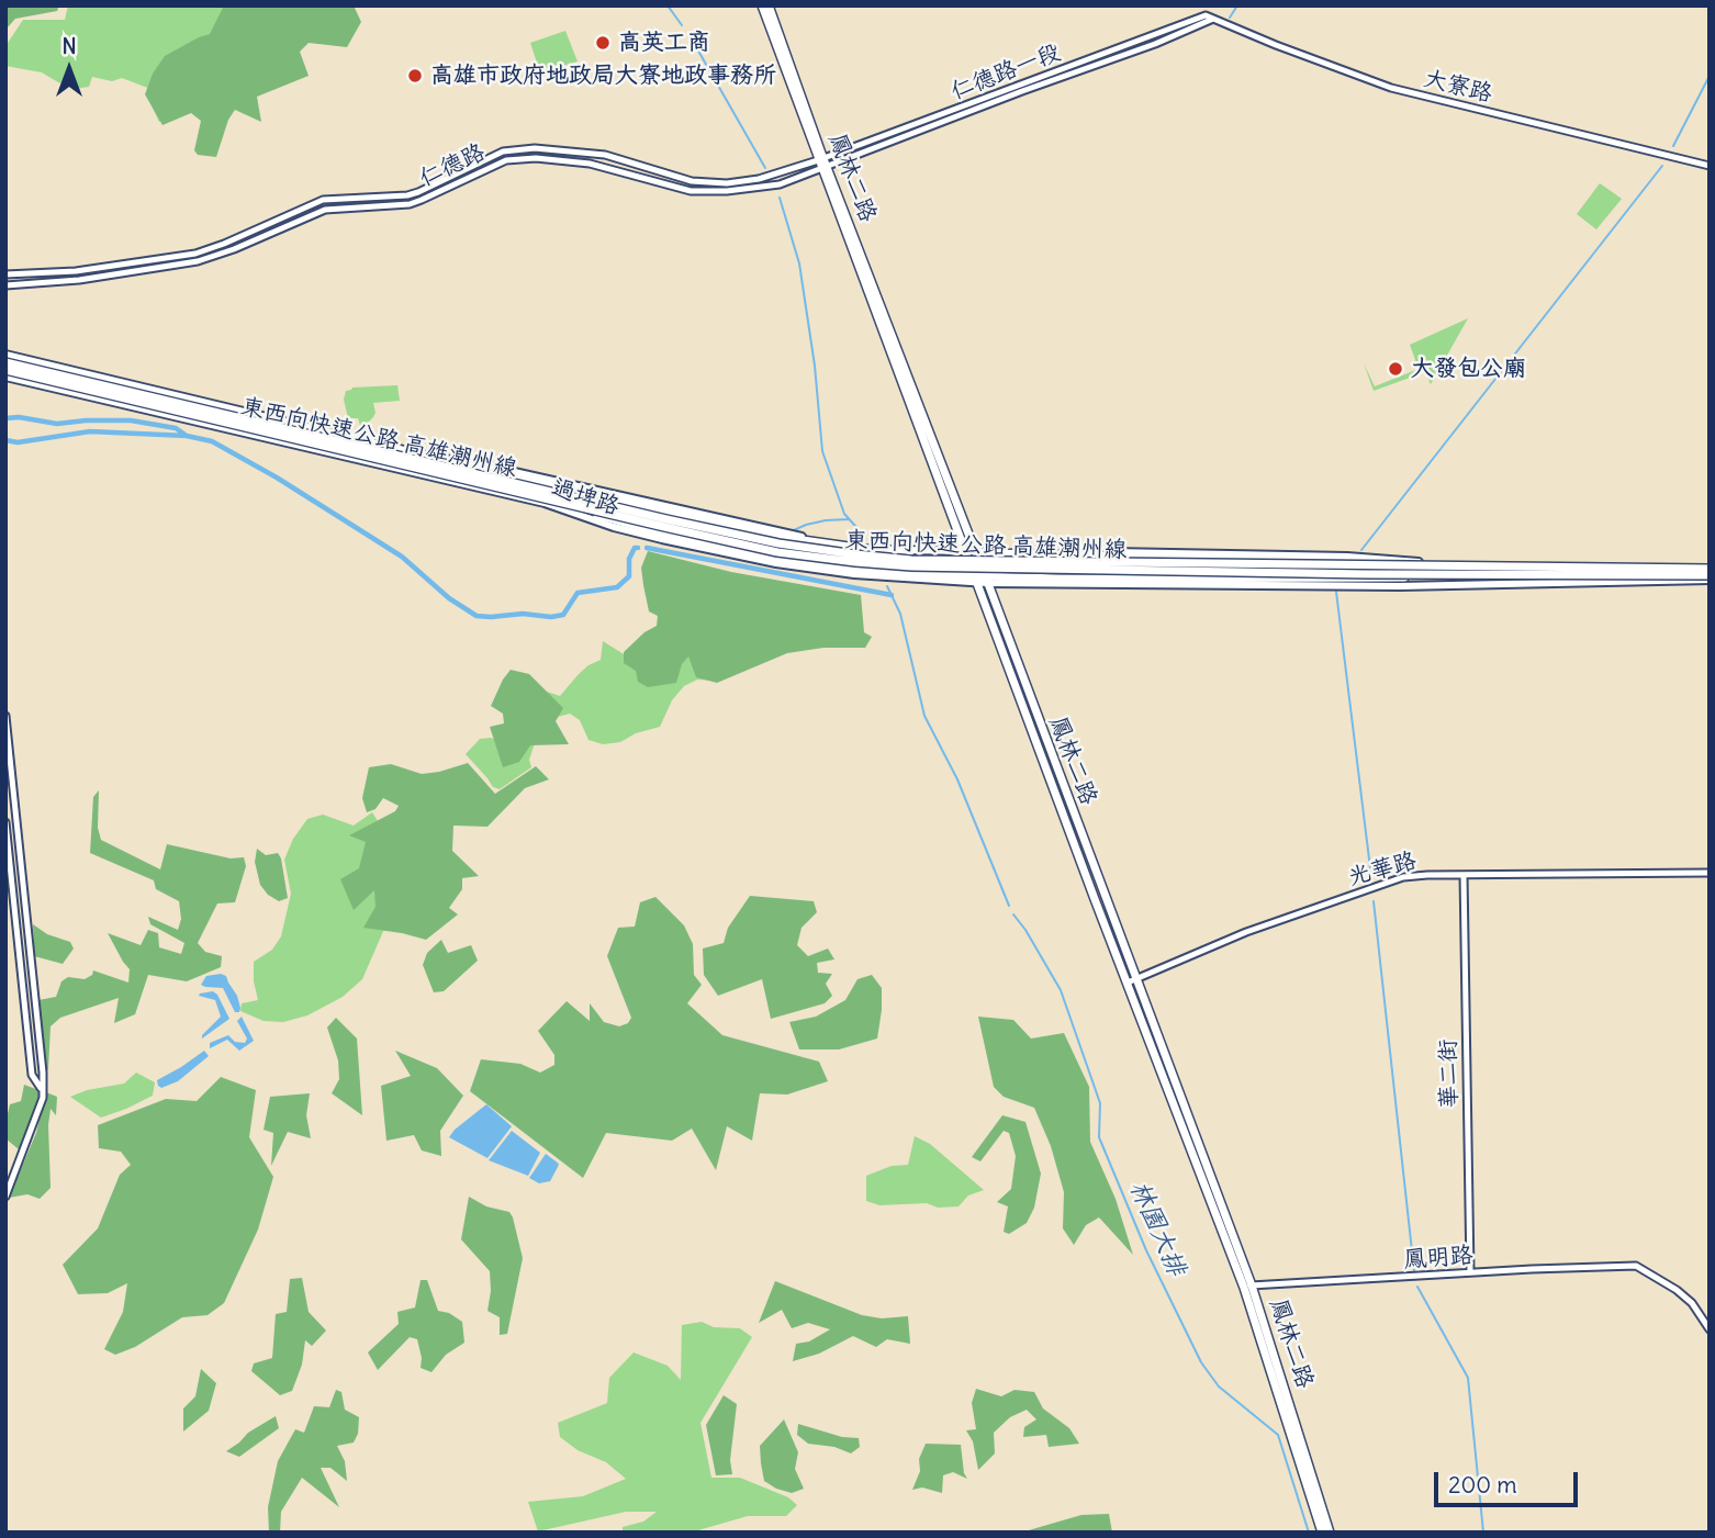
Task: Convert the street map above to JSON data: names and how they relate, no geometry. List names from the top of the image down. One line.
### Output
{"streets":{"main road":["鳳林二路","東西向快速公路 高雄潮州線","過埤路"],"street":["仁德路一段","大寮路","仁德路","光華路","華二街","鳳明路"]},"crossings":[["仁德路一段","大寮路"],["仁德路一段","仁德路"],["仁德路一段","鳳林二路"],["仁德路","鳳林二路"],["鳳林二路","過埤路"],["鳳林二路","光華路"],["鳳林二路","鳳明路"],["東西向快速公路 高雄潮州線","過埤路"],["光華路","華二街"],["華二街","鳳明路"]],"water":["林園大排"],"places":["高英工商","高雄市政府地政局大寮地政事務所","大發包公廟"],"scale_bar":"200 m","north":"top"}
